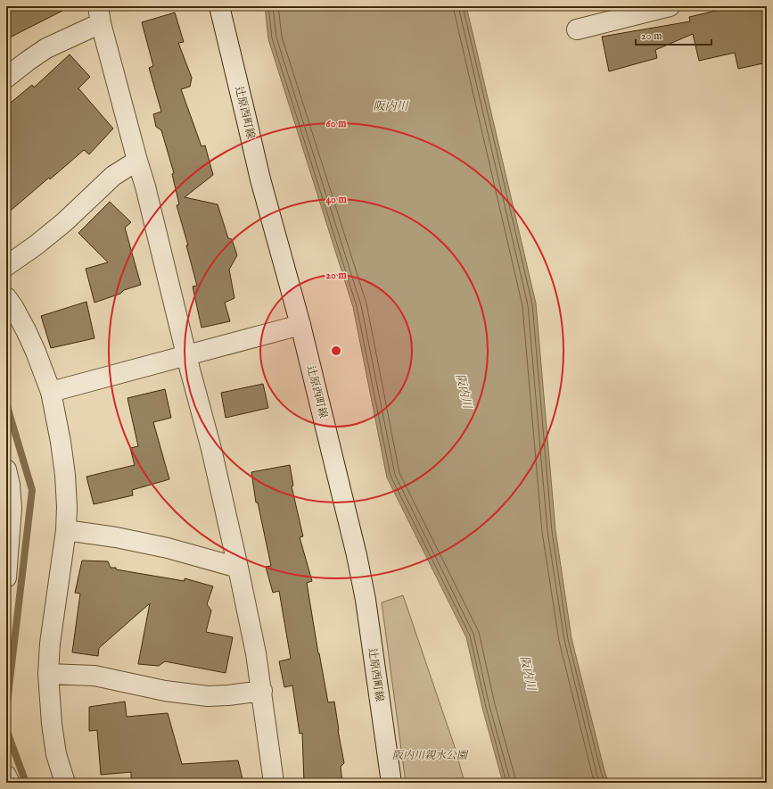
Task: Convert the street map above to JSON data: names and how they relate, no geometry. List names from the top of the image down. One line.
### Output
{"streets":{"street":["辻原西町線"]},"water":["阪内川"],"parks":["阪内川親水公園"],"scale_bar":"20 m","rings":["60 m","40 m","20 m"]}
